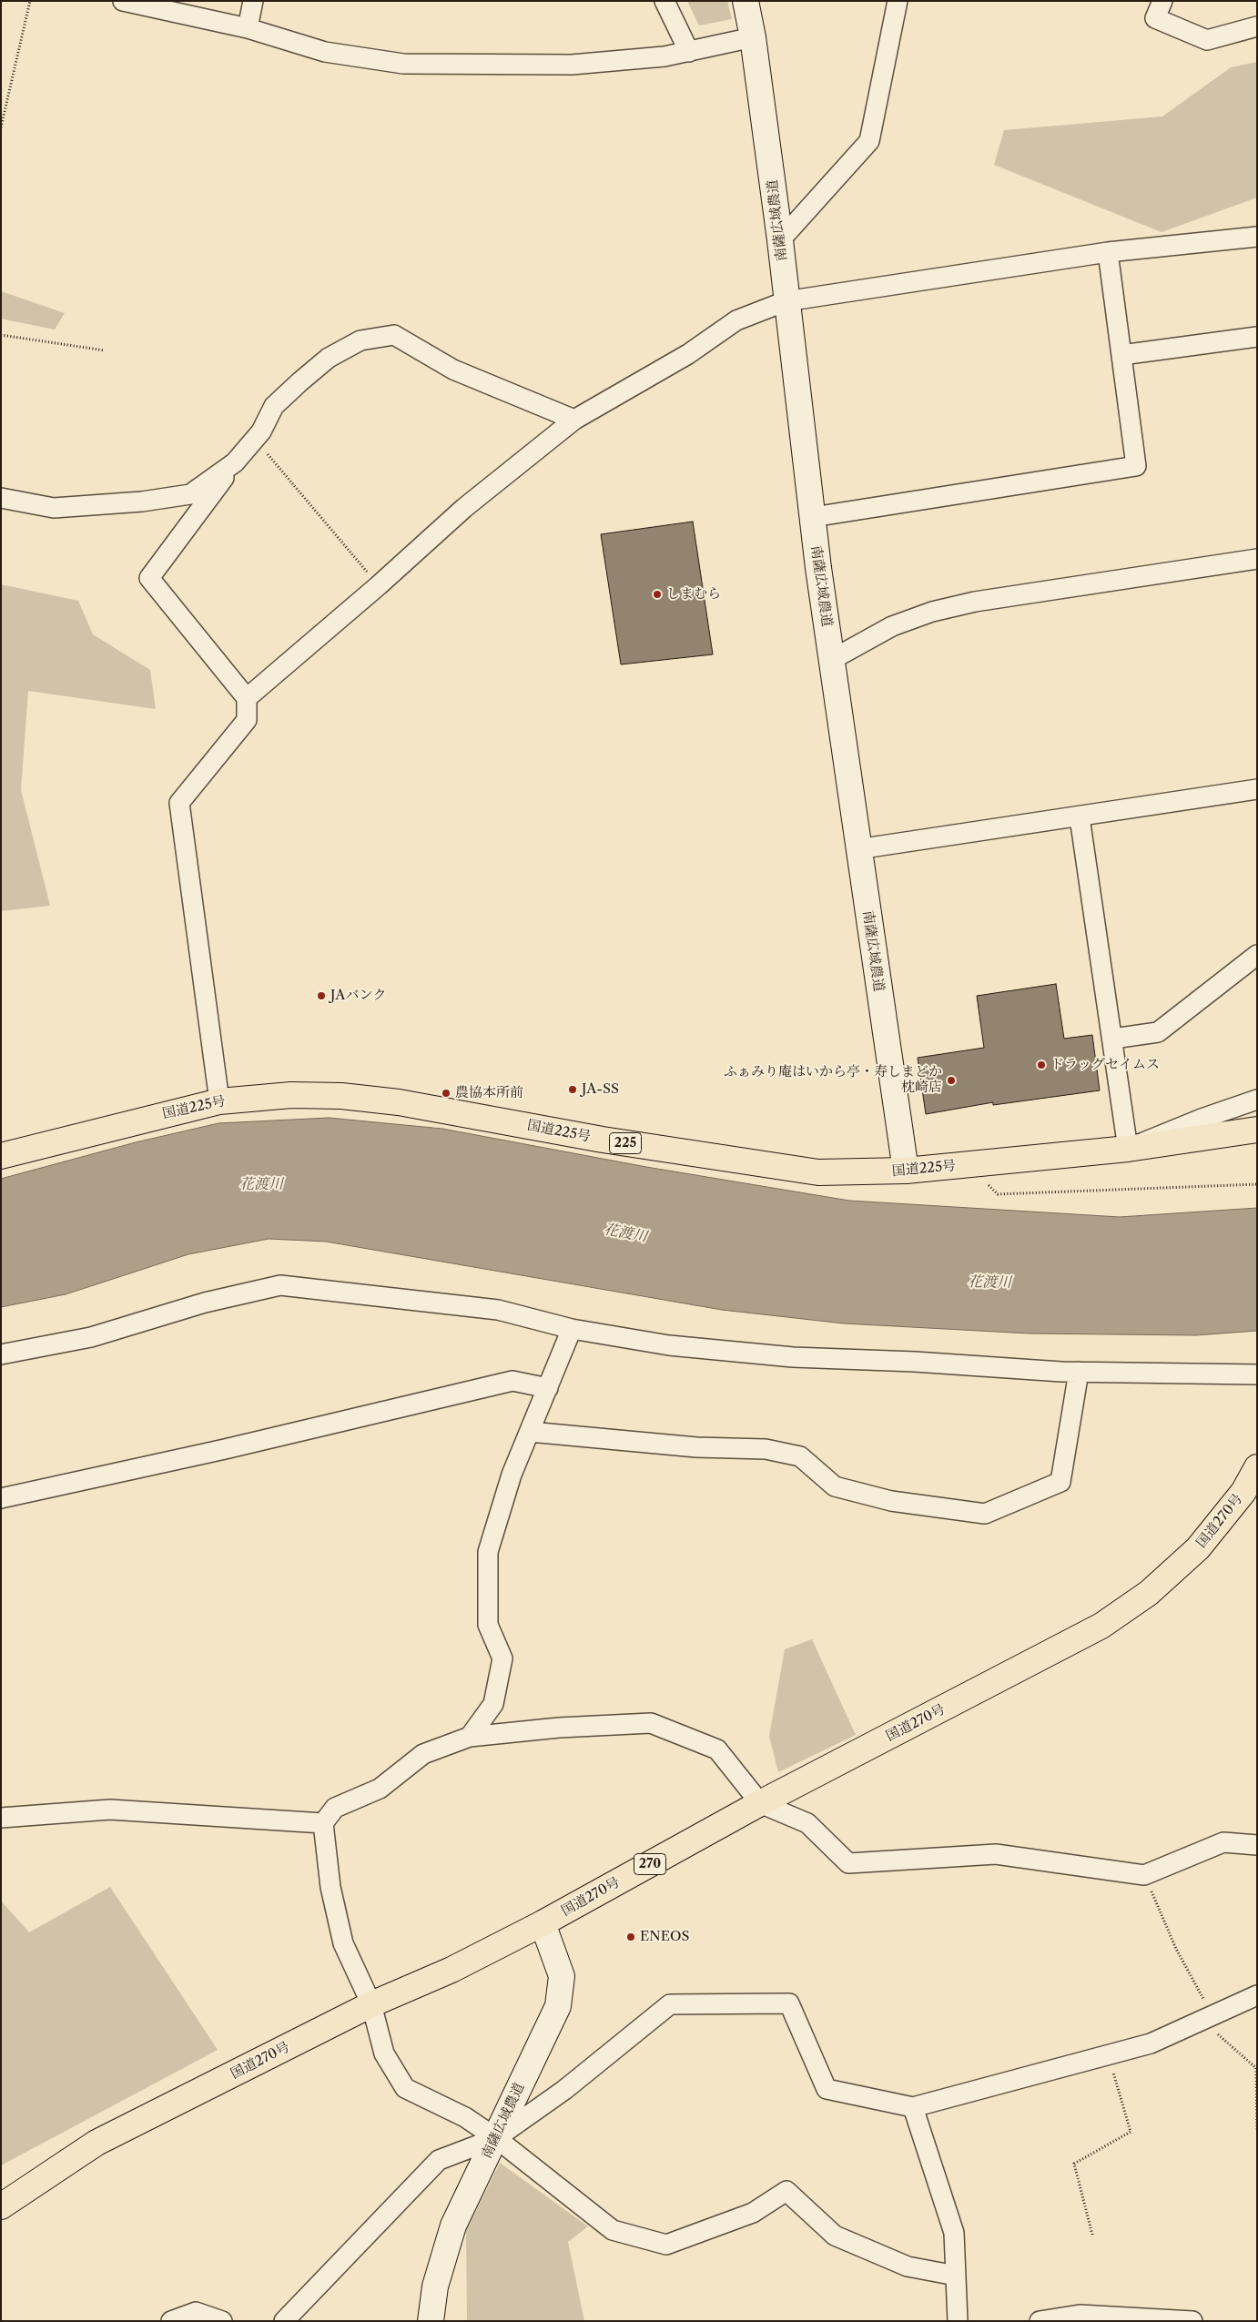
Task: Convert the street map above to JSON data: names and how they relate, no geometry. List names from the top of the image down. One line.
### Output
{"streets":{"highway":["国道225号","225","国道270号","270"],"street":["南薩広域農道"]},"crossings":[["南薩広域農道","国道225号"],["南薩広域農道","国道270号"]],"water":["花渡川"],"places":["しまむら","JAバンク","ドラッグセイムス","ふぁみり庵はいから亭・寿しまどか 枕崎店","JA-SS","農協本所前","ENEOS"]}
